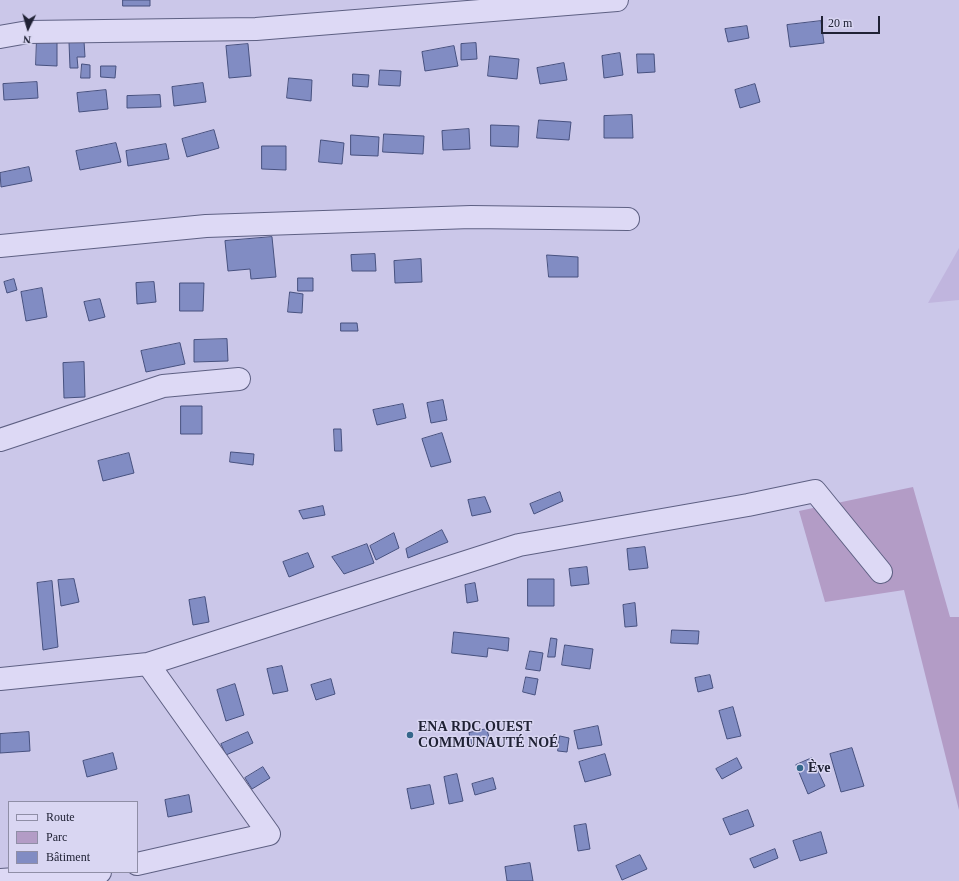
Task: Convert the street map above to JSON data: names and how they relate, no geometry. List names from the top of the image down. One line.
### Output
{"places":["ENA RDC OUEST COMMUNAUTÉ NOÉ","Ève"],"legend":["Route","Parc","Bâtiment"],"scale_bar":"20 m","north":"bottom"}
